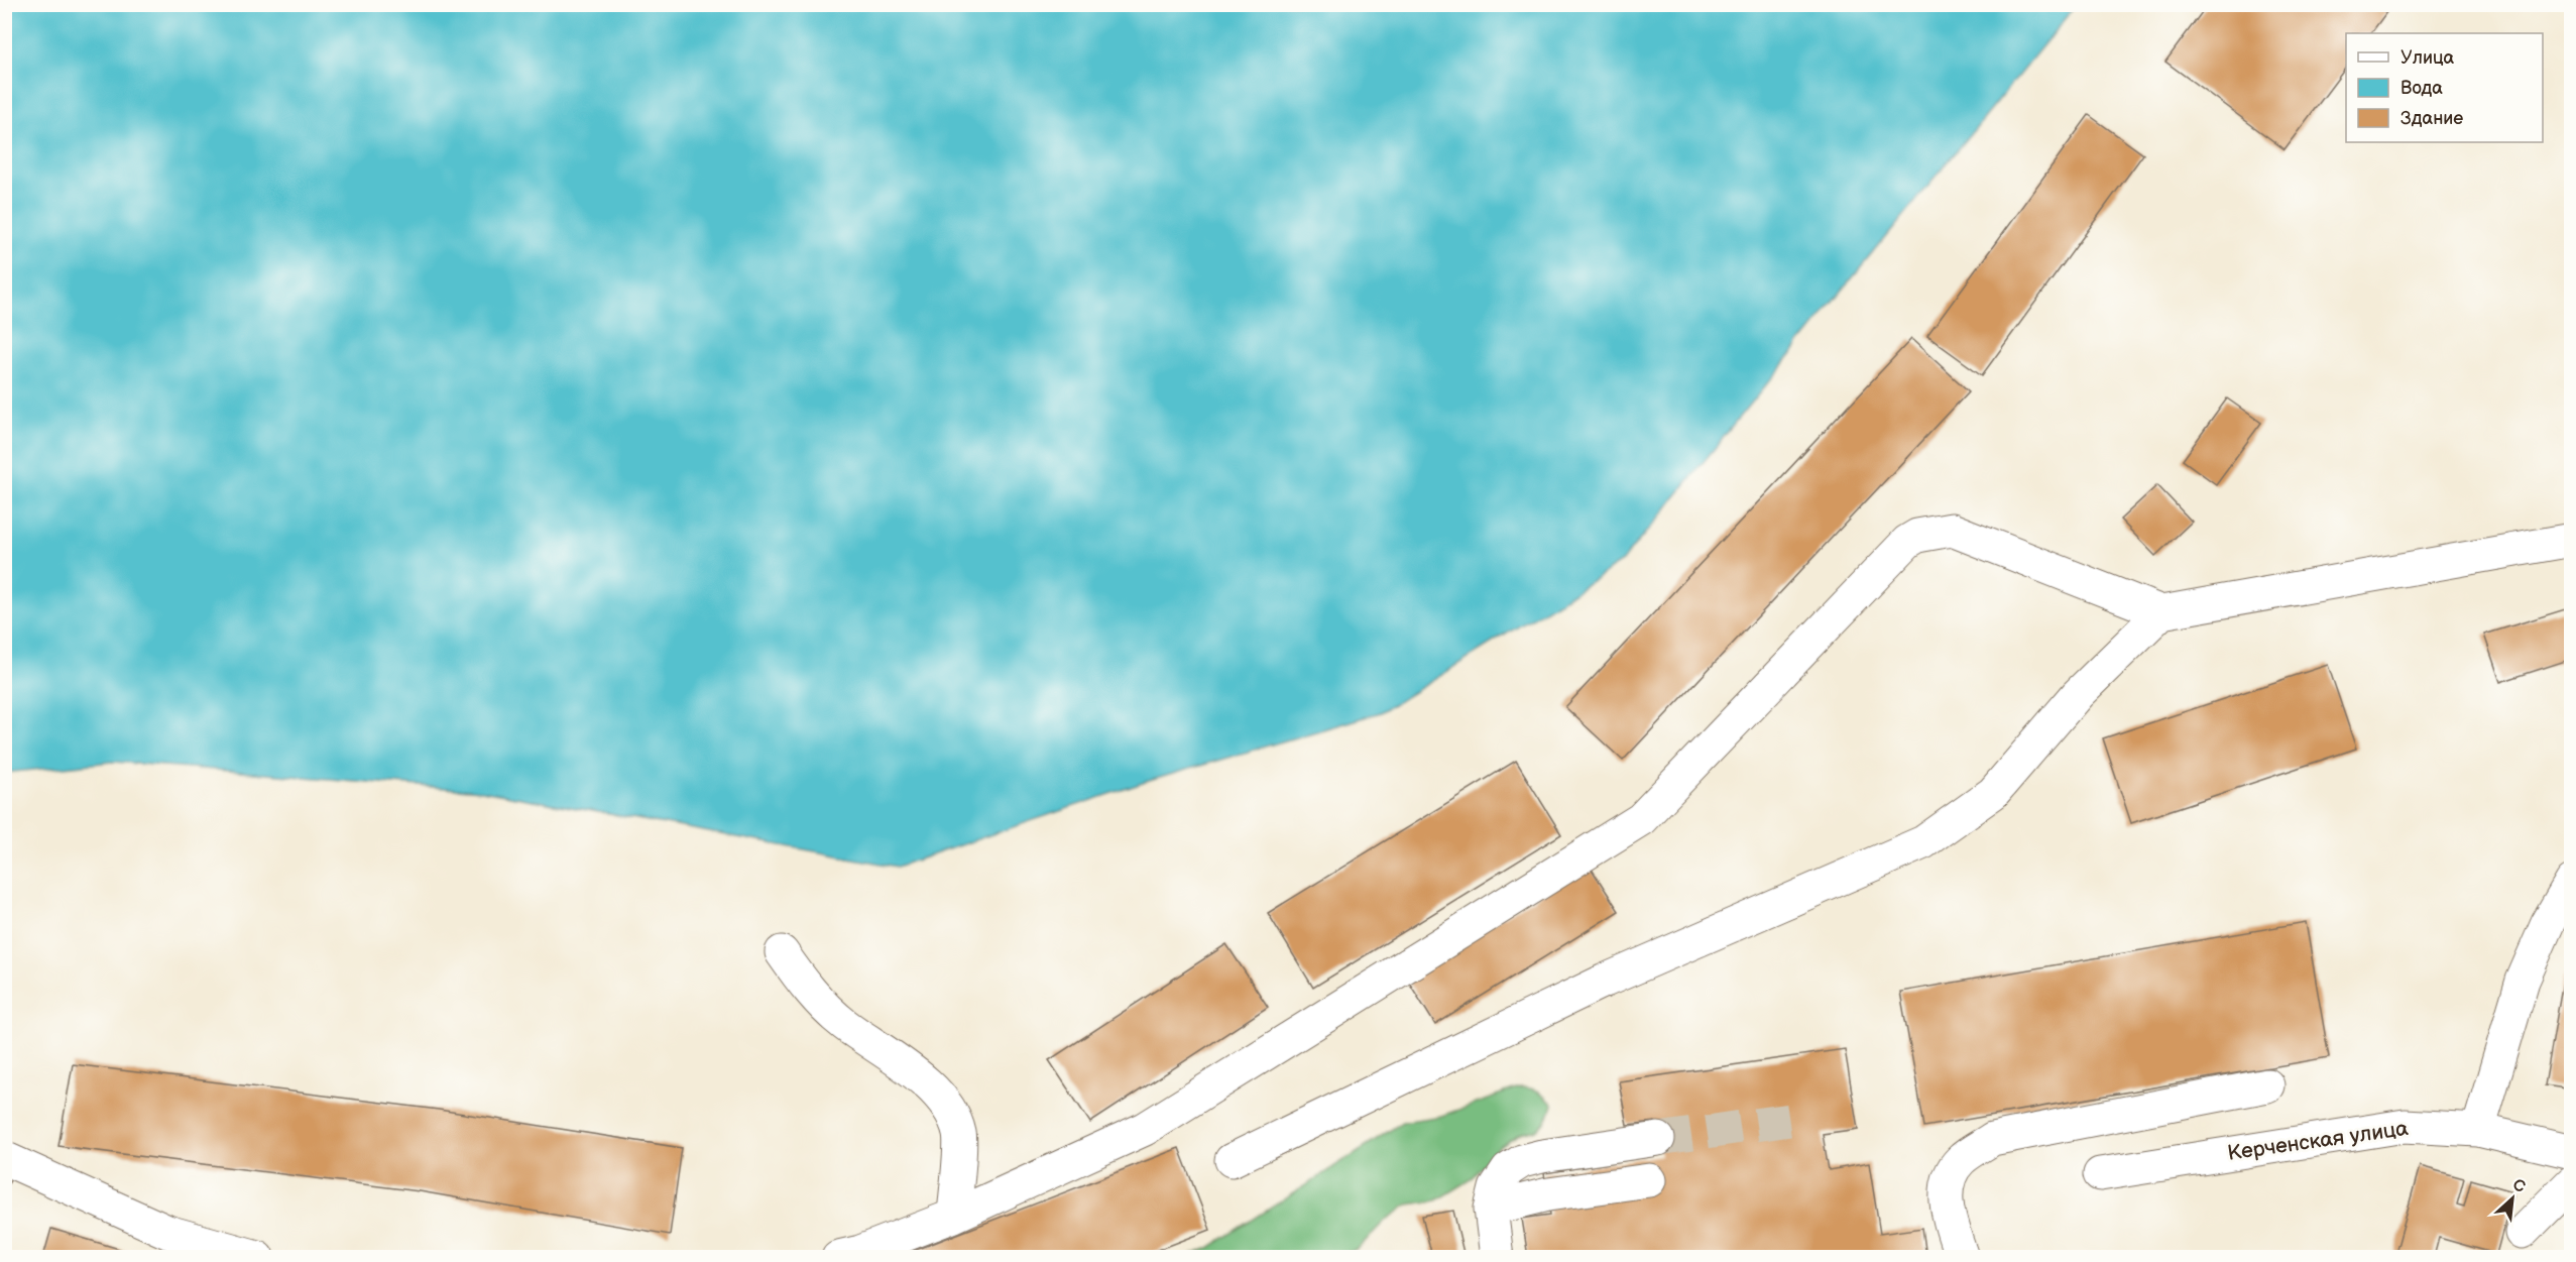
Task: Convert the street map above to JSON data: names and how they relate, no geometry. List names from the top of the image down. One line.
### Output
{"streets":{"lane":["Керченская улица"]},"legend":["Улица","Вода","Здание"],"north":"top right"}
